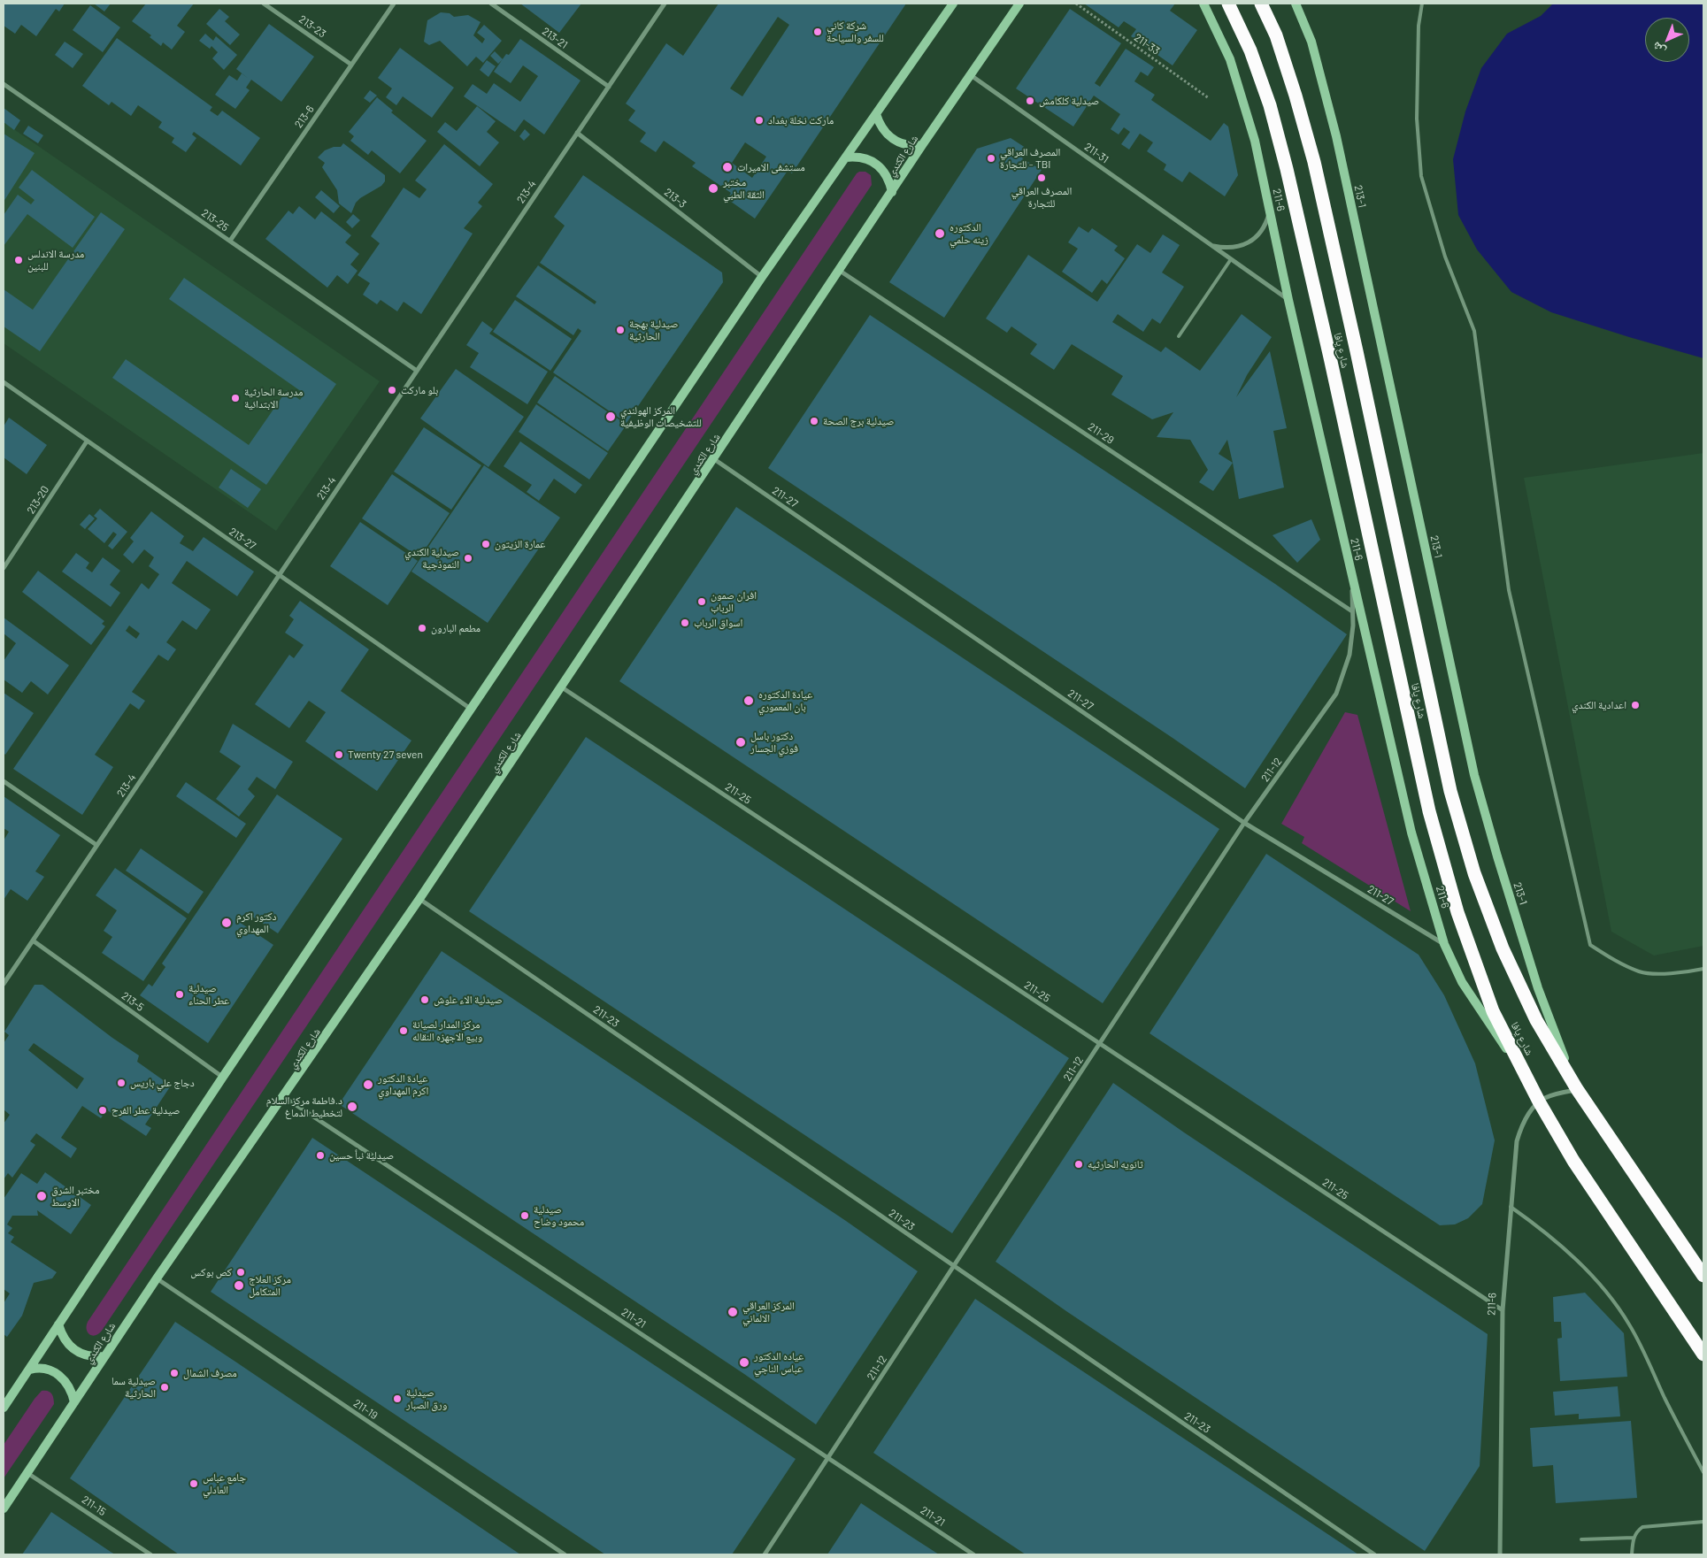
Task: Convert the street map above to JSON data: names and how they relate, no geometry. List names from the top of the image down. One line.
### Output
{"streets":{"highway":["شارع يافا"],"street":["213-23","213-21","213-6","211-31","شارع الكندي","213-4","213-1","213-3","211-6","213-25","211-29","211-27","213-20","213-27","211-12","211-25","213-5","211-23","211-21","211-19","211-15"],"path":["211-33"]},"crossings":[["213-23","213-6"],["213-21","213-4"],["213-6","213-25"],["211-31","شارع الكندي"],["211-31","211-6"],["شارع الكندي","211-29"],["شارع الكندي","211-27"],["شارع الكندي","211-25"],["شارع الكندي","211-23"],["شارع الكندي","211-21"],["شارع الكندي","211-19"],["شارع الكندي","211-15"],["213-4","213-3"],["213-4","213-25"],["213-4","213-27"],["213-4","213-5"],["213-1","شارع يافا"],["211-6","شارع يافا"],["211-6","211-27"],["211-6","211-12"],["211-6","211-25"],["211-29","211-12"],["211-27","211-12"],["213-20","213-27"],["211-12","211-25"],["211-12","211-23"],["211-12","211-21"]],"places":["شركة كاني للسفر والسياحة","صيدلية كلكامش","ماركت نخلة بغداد","المصرف العراقي للتجارة - TBI","مستشفى الاميرات","المصرف العراقي للتجارة","مختبر الثقة الطبي","الدكتوره زينه حلمي","مدرسة الاندلس للبنين","صيدلية بهجة الحارثية","بلو ماركت","مدرسة الحارثية الابتدائية","المركز الهولندي للتشخيصات الوظيفية","صيدلية برج الصحة","عمارة الزيتون","صيدلية الكندي النموذجية","افران صمون الرباب","اسواق الرباب","مطعم البارون","عيادة الدكتوره بان المعموري","اعدادية الكندي","دكتور باسل فوزي الجسار","Twenty 27 seven","دكتور اكرم المهداوي","صيدلية عطر الحناء","صيدلية الاء علوش","مركز المدار لصيانة وبيع الاجهزه النقاله","دجاج علي باريس","عيادة الدكتور اكرم المهداوي","د.فاطمة مركز السلام لتخطيط الدماغ","صيدلية عطر الفرح","صيدلية نبأ حسين","ثانويه الحارثيه","مختبر الشرق الاوسط","صيدلية محمود وضاح","كص بوكس","مركز العلاج المتكامل","المركز العراقي الالماني","عياده الدكتور عباس الناجي","مصرف الشمال","صيدلية سما الحارثية","صيدلية ورق الصبار","جامع عباس العادلي"],"north":"bottom left"}
